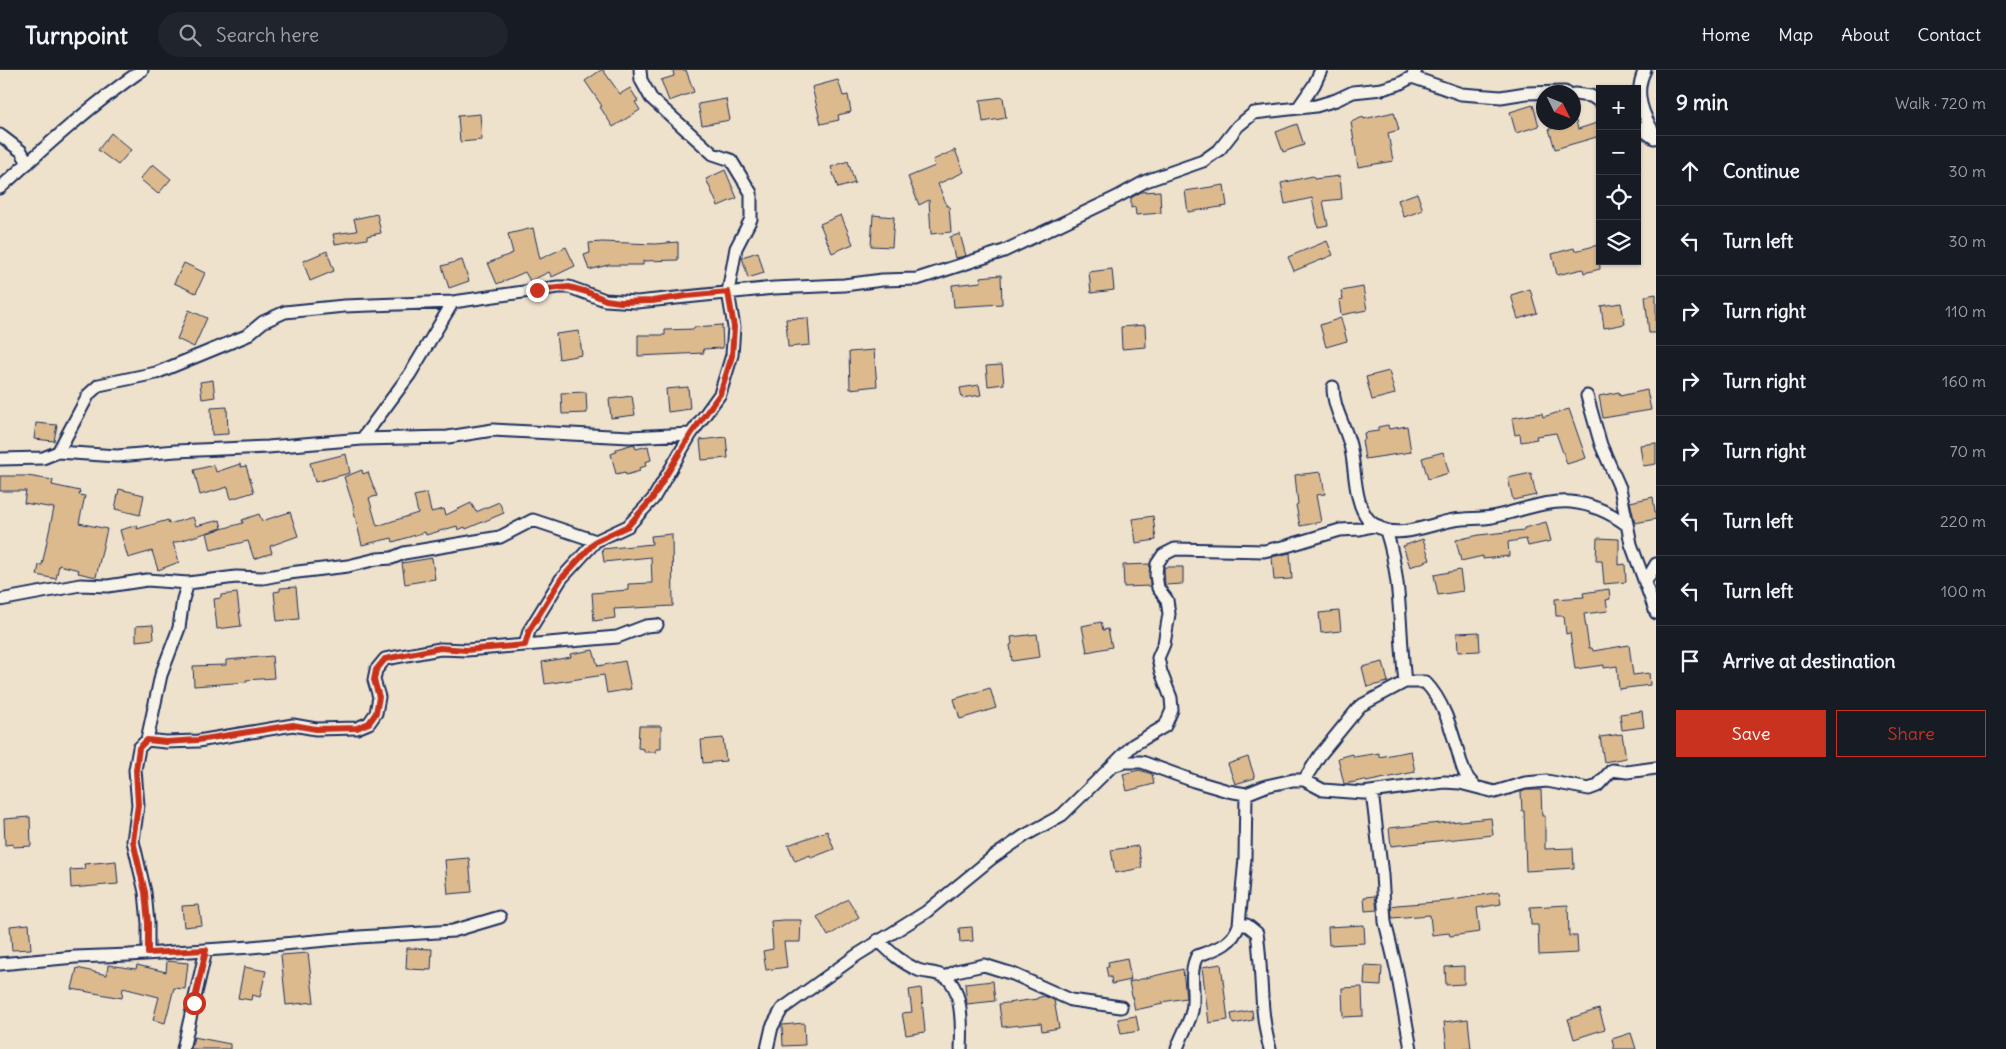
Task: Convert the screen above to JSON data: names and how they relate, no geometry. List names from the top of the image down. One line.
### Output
{"north":"bottom right","page":{"header":"Turnpoint","search":"Search here","nav":["Home","Map","About","Contact"],"heading":["9 min","Walk · 720 m"],"map_buttons":["+","−"],"list":[["Continue","30 m"],["Turn left","30 m"],["Turn right","110 m"],["Turn right","160 m"],["Turn right","70 m"],["Turn left","220 m"],["Turn left","100 m"],"Arrive at destination"],"buttons":["Save","Share"]}}
